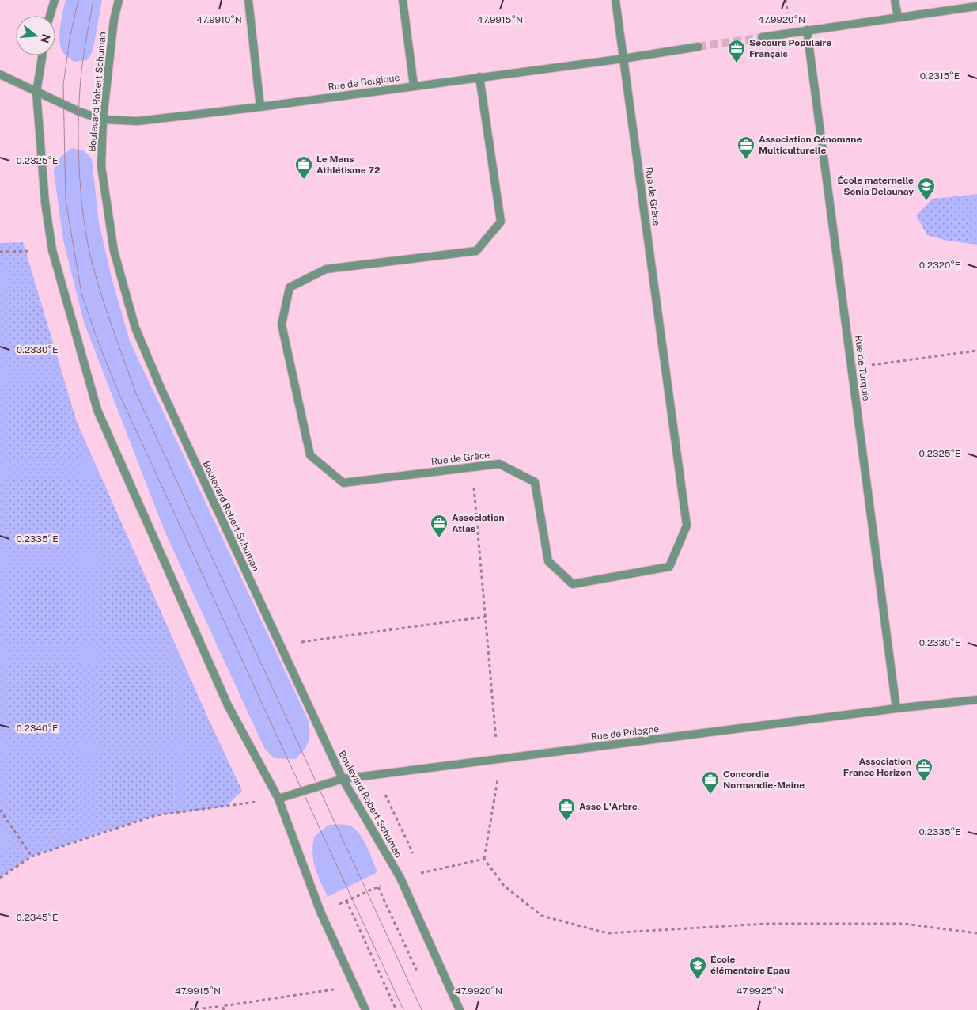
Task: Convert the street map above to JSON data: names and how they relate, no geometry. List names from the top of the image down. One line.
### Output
{"streets":{"street":["Rue de Belgique","Boulevard Robert Schuman","Rue de Grèce","Rue de Turquie","Rue de Pologne"]},"crossings":[["Rue de Belgique","Boulevard Robert Schuman"],["Rue de Belgique","Rue de Grèce"],["Boulevard Robert Schuman","Rue de Pologne"],["Rue de Turquie","Rue de Pologne"]],"places":{"office":["Secours Populaire Français","Association Cénomane Multiculturelle","Le Mans Athlétisme 72","Association Atlas","Association France Horizon","Concordia Normandie-Maine","Asso L'Arbre"],"school or university":["École maternelle Sonia Delaunay","École élémentaire Épau"]},"north":"right","coordinates":["47.9910°N","47.9915°N","47.9920°N","0.2315°E","0.2325°E","0.2320°E","0.2330°E","0.2335°E","0.2340°E","0.2345°E","47.9925°N"]}
